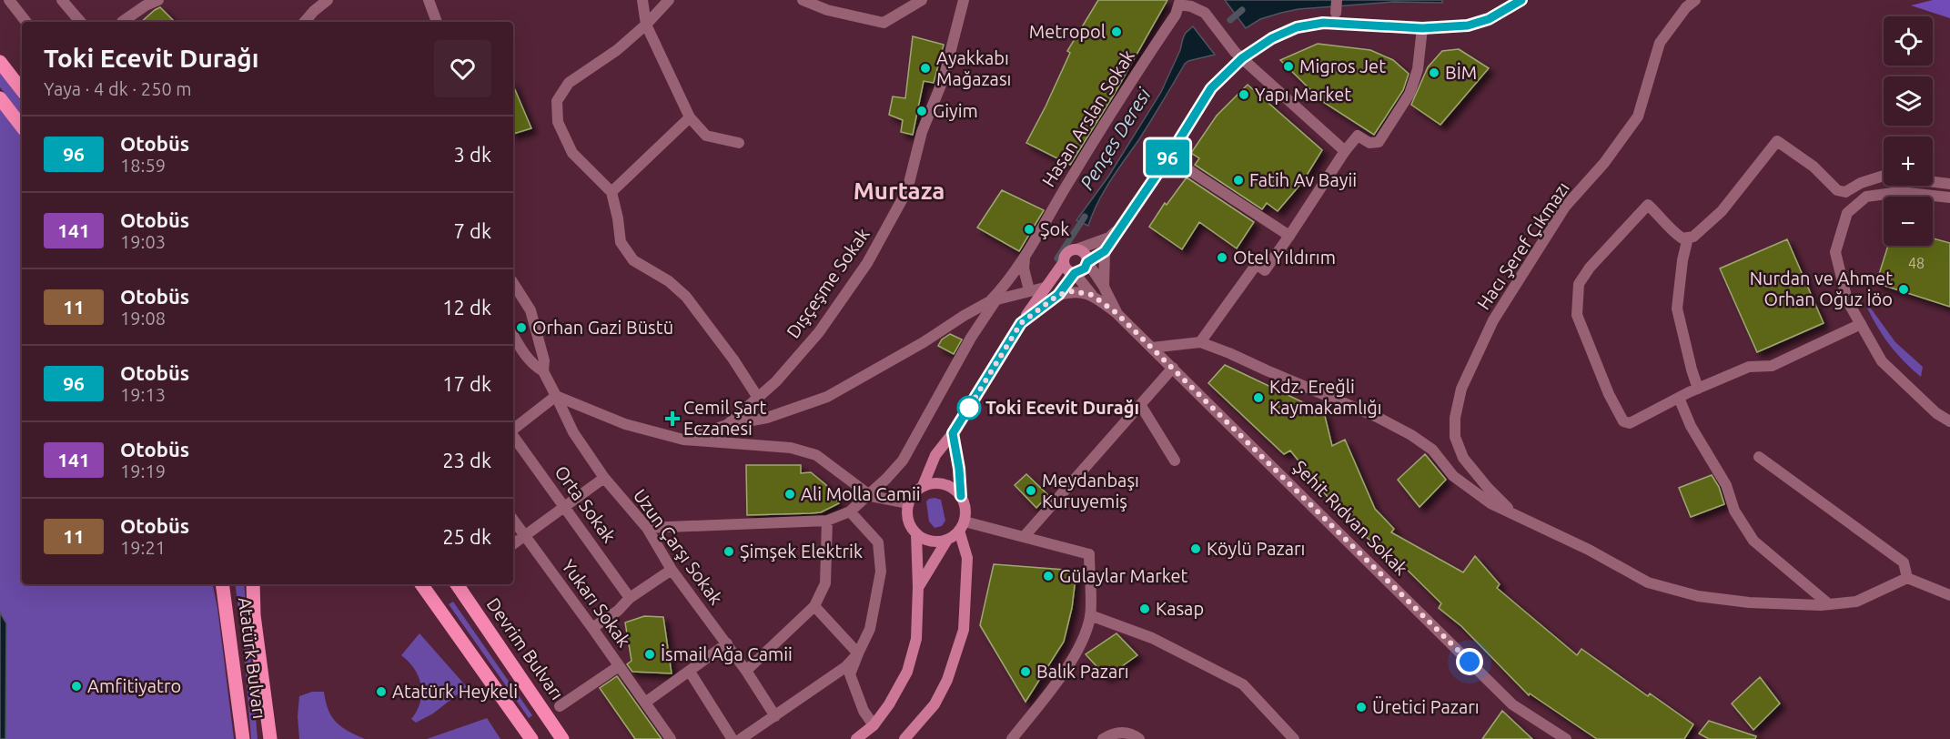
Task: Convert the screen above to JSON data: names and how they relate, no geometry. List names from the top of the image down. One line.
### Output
{"streets":{"main road":["Devrim Bulvarı","Atatürk Bulvarı"],"street":["Hasan Arslan Sokak","Hacı Şeref Çıkmazı","Dışçeşme Sokak","Orta Sokak","Şehit Rıdvan Sokak","Uzun Çarşı Sokak","Yukarı Sokak"]},"crossings":[["Hasan Arslan Sokak","Dışçeşme Sokak"]],"districts":["Murtaza"],"water":["Pençes Deresi"],"places":{"other":["Metropol","Migros Jet","Ayakkabı Mağazası","BİM","Yapı Market","Giyim","Fatih Av Bayii","Şok","Otel Yıldırım","Nurdan ve Ahmet Orhan Oğuz İöo","Orhan Gazi Büstü","Kdz. Ereğli Kaymakamlığı","Toki Ecevit Durağı","Meydanbaşı Kuruyemiş","Ali Molla Camii","Köylü Pazarı","Şimşek Elektrik","Gülaylar Market","Kasap","İsmail Ağa Camii","Balık Pazarı","Amfitiyatro","Atatürk Heykeli","Üretici Pazarı"],"health":["Cemil Şart Eczanesi"]},"lines":["bus line 96"],"house_numbers":["48"],"page":{"on_map":"96","map_buttons":["+","−"],"heading":["Toki Ecevit Durağı","Yaya · 4 dk · 250 m"],"list":[{"mark":"96","name":"Otobüs","note":"18:59","value":"3 dk"},{"mark":"141","name":"Otobüs","note":"19:03","value":"7 dk"},{"mark":"11","name":"Otobüs","note":"19:08","value":"12 dk"},{"mark":"96","name":"Otobüs","note":"19:13","value":"17 dk"},{"mark":"141","name":"Otobüs","note":"19:19","value":"23 dk"},{"mark":"11","name":"Otobüs","note":"19:21","value":"25 dk"}]}}
